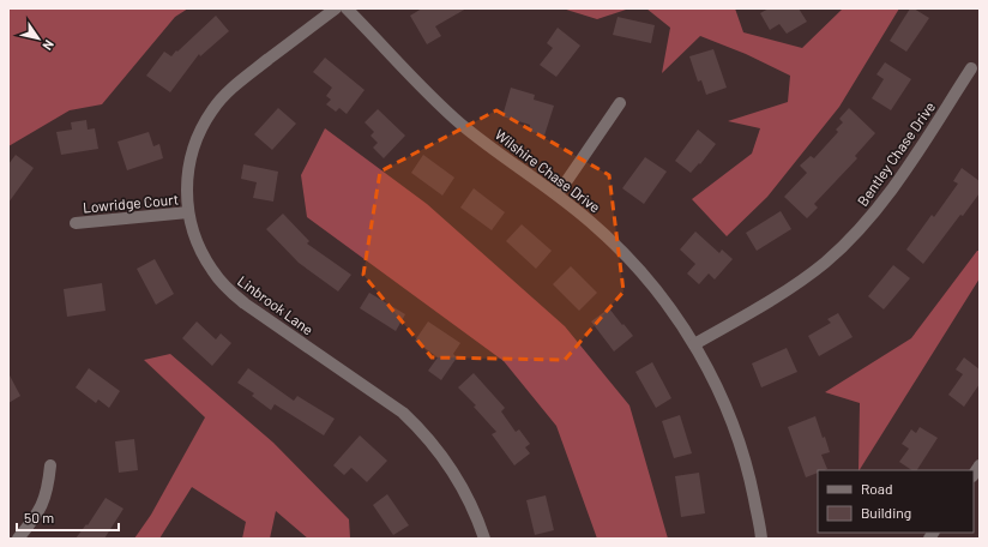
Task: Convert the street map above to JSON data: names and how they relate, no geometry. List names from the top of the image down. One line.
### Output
{"streets":{"street":["Bentley Chase Drive","Wilshire Chase Drive","Lowridge Court","Linbrook Lane"]},"crossings":[["Bentley Chase Drive","Wilshire Chase Drive"],["Lowridge Court","Linbrook Lane"]],"legend":["Road","Building"],"scale_bar":"50 m","north":"bottom right"}
